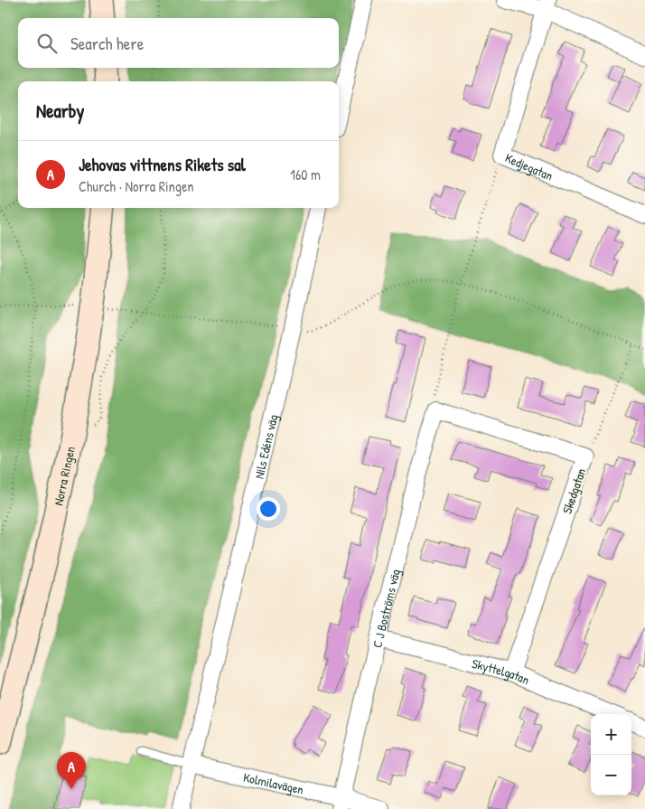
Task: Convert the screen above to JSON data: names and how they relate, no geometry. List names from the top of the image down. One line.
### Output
{"streets":{"main road":["Norra Ringen"],"street":["Kedjegatan","Nils Edéns väg","Skedgatan","C J Boströms väg","Skyttelgatan","Kolmilavägen"]},"crossings":[["Nils Edéns väg","Kolmilavägen"],["Skedgatan","C J Boströms väg"],["Skedgatan","Skyttelgatan"],["C J Boströms väg","Skyttelgatan"],["C J Boströms väg","Kolmilavägen"]],"page":{"search":"Search here","heading":"Nearby","list":[{"mark":"A","name":"Jehovas vittnens Rikets sal","note":"Church · Norra Ringen","value":"160 m"}],"map_buttons":["+","−"],"pins":"A"}}
